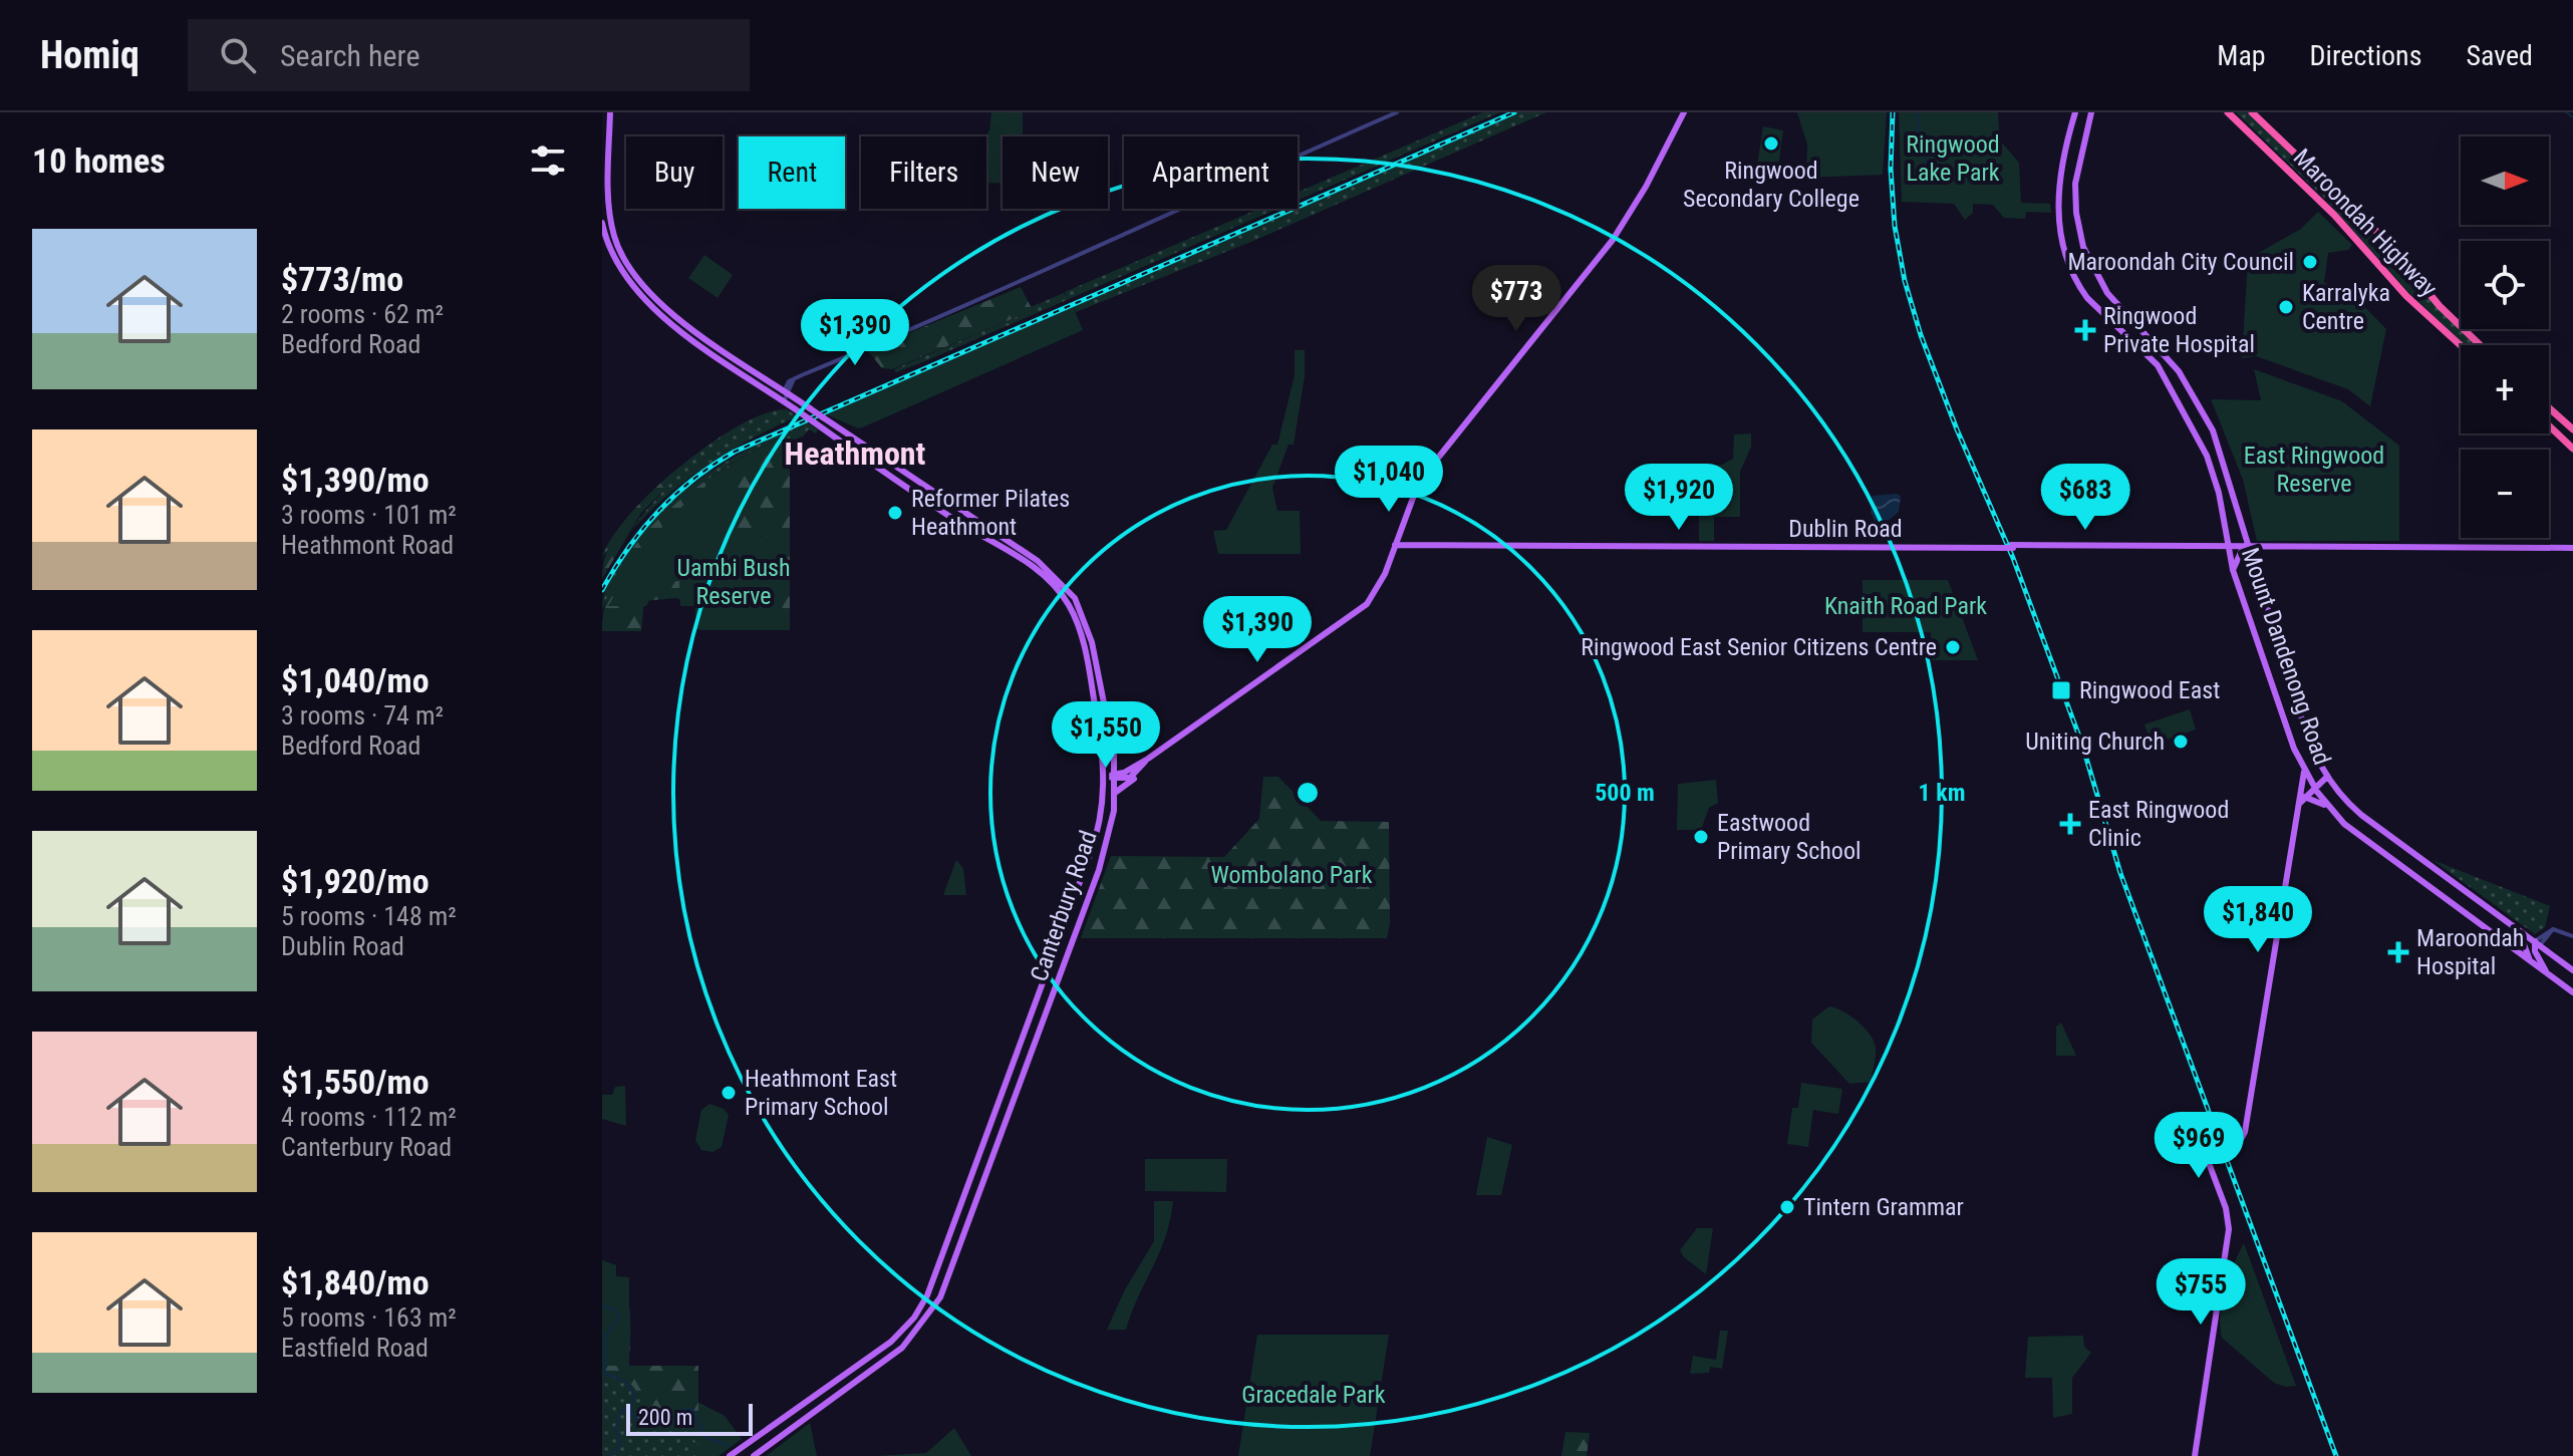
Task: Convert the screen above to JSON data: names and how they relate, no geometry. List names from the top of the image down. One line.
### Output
{"streets":{"highway":["Maroondah Highway"],"main road":["Dublin Road","Mount Dandenong Road","Canterbury Road"]},"crossings":[["Dublin Road","Mount Dandenong Road"]],"districts":["Heathmont"],"parks":["Ringwood Lake Park","East Ringwood Reserve","Uambi Bush Reserve","Knaith Road Park","Wombolano Park","Gracedale Park"],"places":{"other":["Ringwood Secondary College","Maroondah City Council","Karralyka Centre","Reformer Pilates Heathmont","Ringwood East Senior Citizens Centre","Uniting Church","Eastwood Primary School","Heathmont East Primary School","Tintern Grammar"],"health":["Ringwood Private Hospital","East Ringwood Clinic","Maroondah Hospital"],"transit":["Ringwood East"]},"scale_bar":"200 m","north":"right","page":{"header":"Homiq","search":"Search here","nav":["Map","Directions","Saved"],"heading":"10 homes","map_buttons":["+","−"],"chip":["Buy","Rent","Filters","New","Apartment"],"list":[{"name":"$773/mo","note":"2 rooms · 62 m² · Bedford Road"},{"name":"$1,390/mo","note":"3 rooms · 101 m² · Heathmont Road"},{"name":"$1,040/mo","note":"3 rooms · 74 m² · Bedford Road"},{"name":"$1,920/mo","note":"5 rooms · 148 m² · Dublin Road"},{"name":"$1,550/mo","note":"4 rooms · 112 m² · Canterbury Road"},{"name":"$1,840/mo","note":"5 rooms · 163 m² · Eastfield Road"}],"price":["$773","$1,390","$1,040","$1,920","$683","$1,390","$1,550","$1,840","$969","$755"],"scale":"200 m"},"rings":["500 m","1 km"]}
